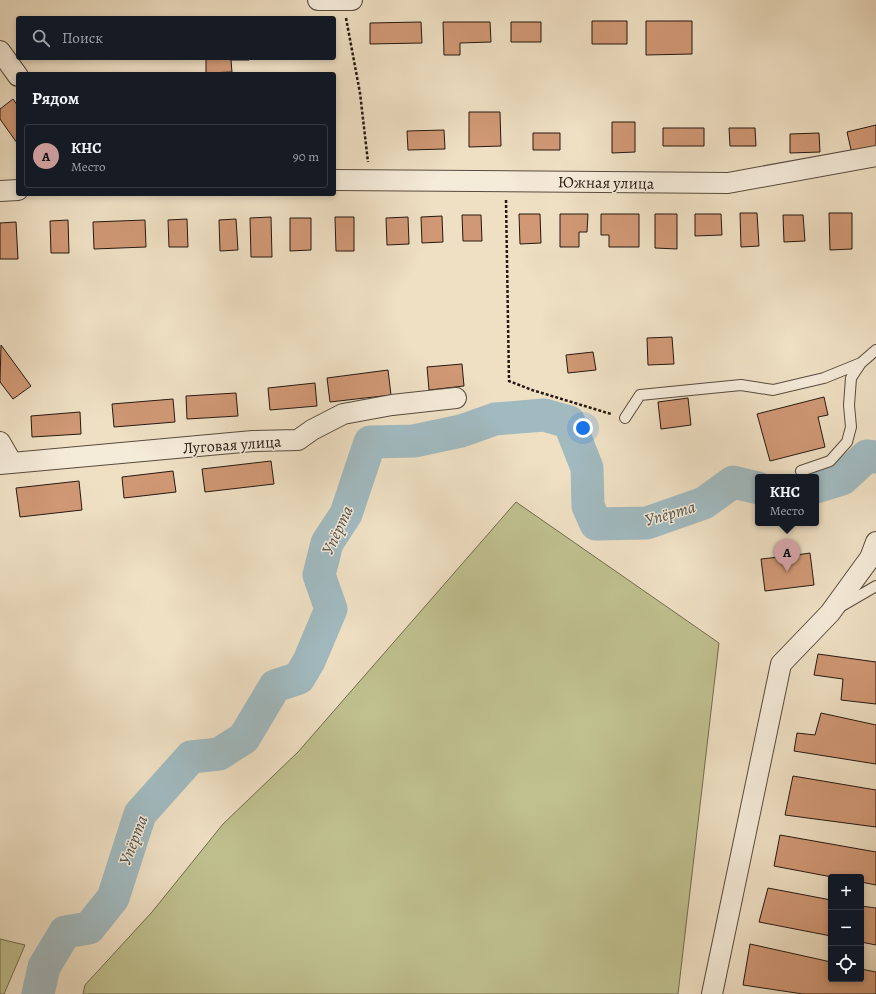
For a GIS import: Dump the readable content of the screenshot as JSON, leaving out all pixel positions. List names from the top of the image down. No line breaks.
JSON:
{"streets":{"street":["Южная улица","Луговая улица"]},"water":["Упёрта"],"page":{"search":"Поиск","heading":"Рядом","list":[{"mark":"A","name":"КНС","note":"Место","value":"90 m"}],"popup":["КНС","Место"],"pins":"A","map_buttons":["+","−"]}}
